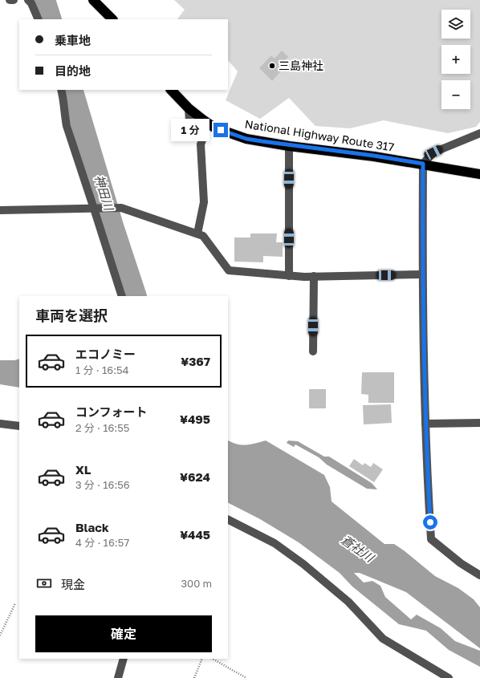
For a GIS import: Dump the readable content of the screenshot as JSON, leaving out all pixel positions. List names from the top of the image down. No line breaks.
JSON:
{"streets":{"highway":["National Highway Route 317"]},"water":["神田川","蒼社川"],"places":["三島神社"],"page":{"map_buttons":["+","−"],"banner":["乗車地","目的地"],"bubble":"1 分","heading":"車両を選択","list":[{"name":"エコノミー","note":"1 分 · 16:54","value":"¥367"},{"name":"コンフォート","note":"2 分 · 16:55","value":"¥495"},{"name":"XL","note":"3 分 · 16:56","value":"¥624"},{"name":"Black","note":"4 分 · 16:57","value":"¥445"}],"pay":["現金","300 m"],"buttons":"確定"}}
